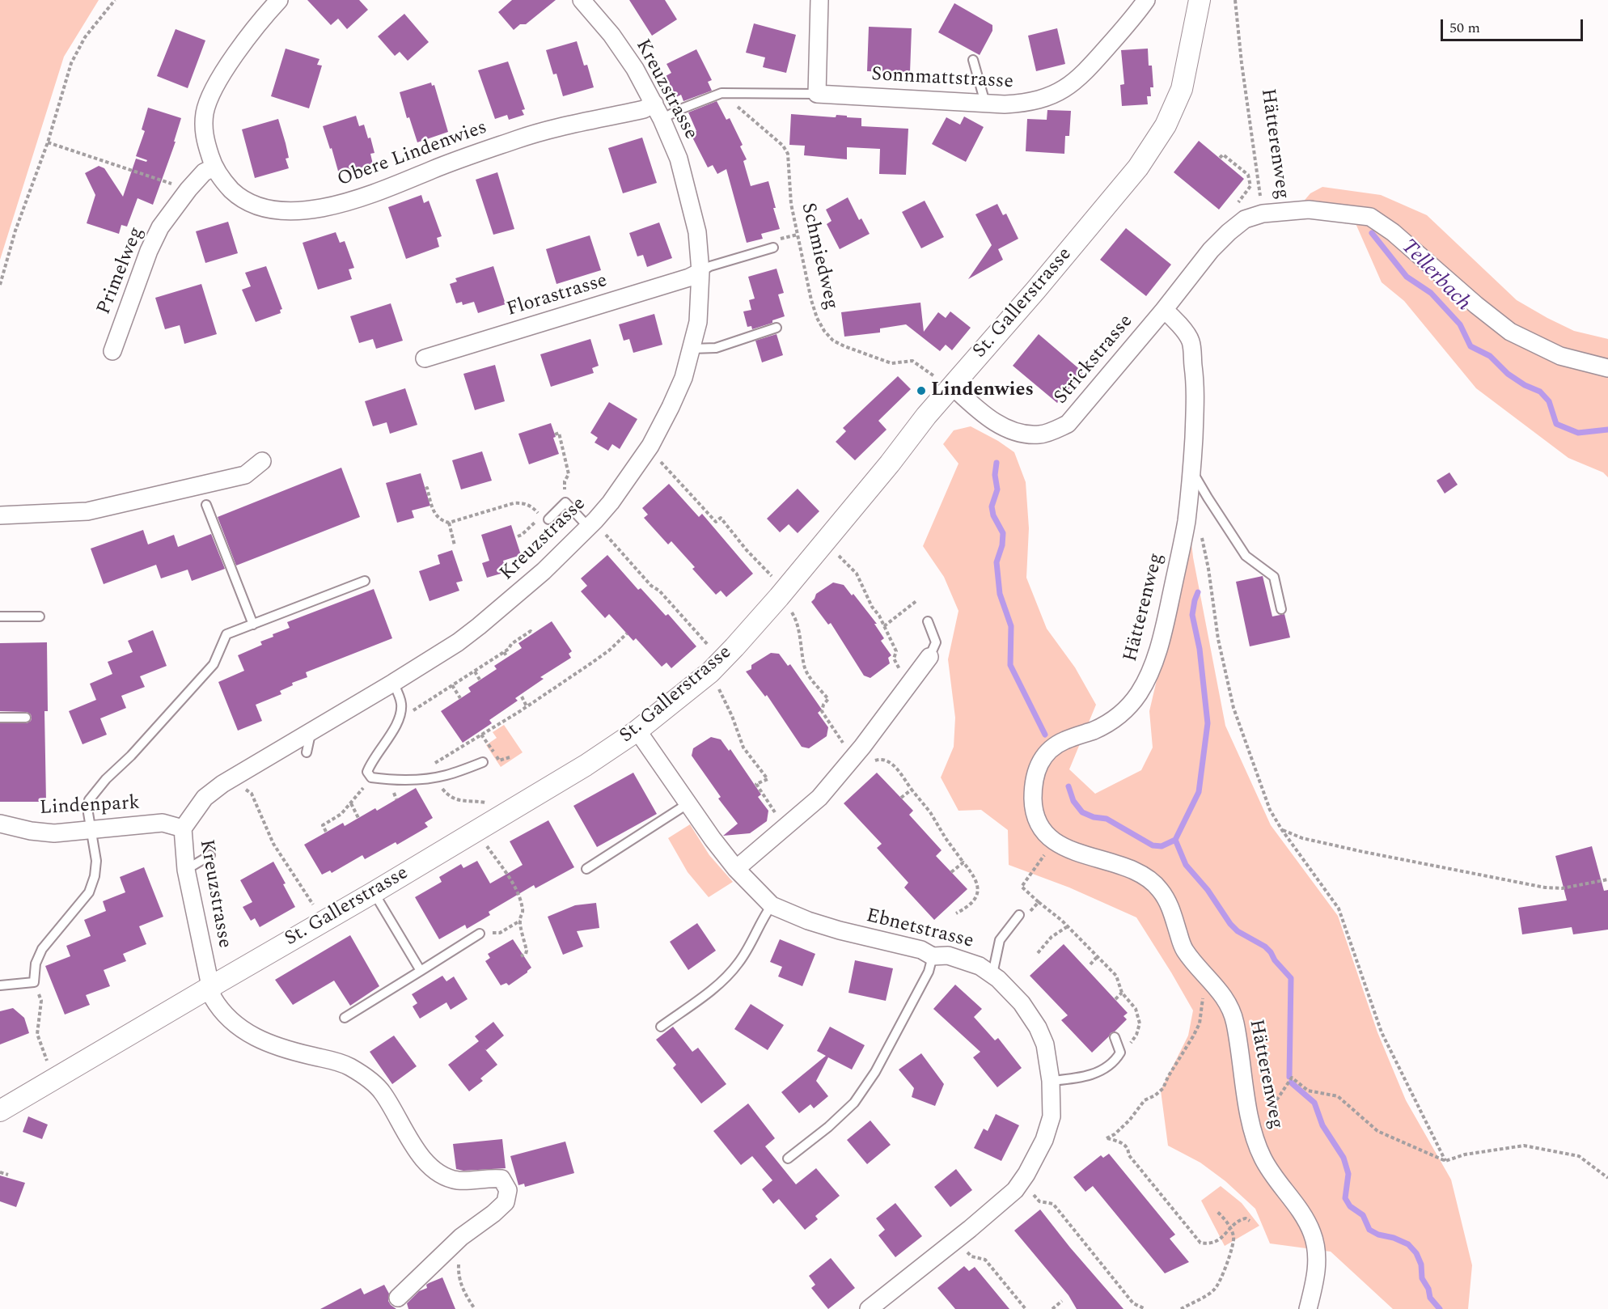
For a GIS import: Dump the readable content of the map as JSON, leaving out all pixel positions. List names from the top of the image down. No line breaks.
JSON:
{"streets":{"street":["Sonnmattstrasse","Kreuzstrasse","Hätterenweg","Obere Lindenwies","Primelweg","Florastrasse","St. Gallerstrasse","Strickstrasse","Lindenpark","Ebnetstrasse"],"path":["Schmiedweg"]},"crossings":[["Kreuzstrasse","Obere Lindenwies"],["Kreuzstrasse","Florastrasse"],["Kreuzstrasse","St. Gallerstrasse"],["Kreuzstrasse","Lindenpark"],["Hätterenweg","Strickstrasse"],["Obere Lindenwies","Primelweg"],["Schmiedweg","St. Gallerstrasse"],["Schmiedweg","Strickstrasse"],["St. Gallerstrasse","Strickstrasse"],["St. Gallerstrasse","Ebnetstrasse"]],"water":["Tellerbach"],"places":["Lindenwies"],"scale_bar":"50 m"}
